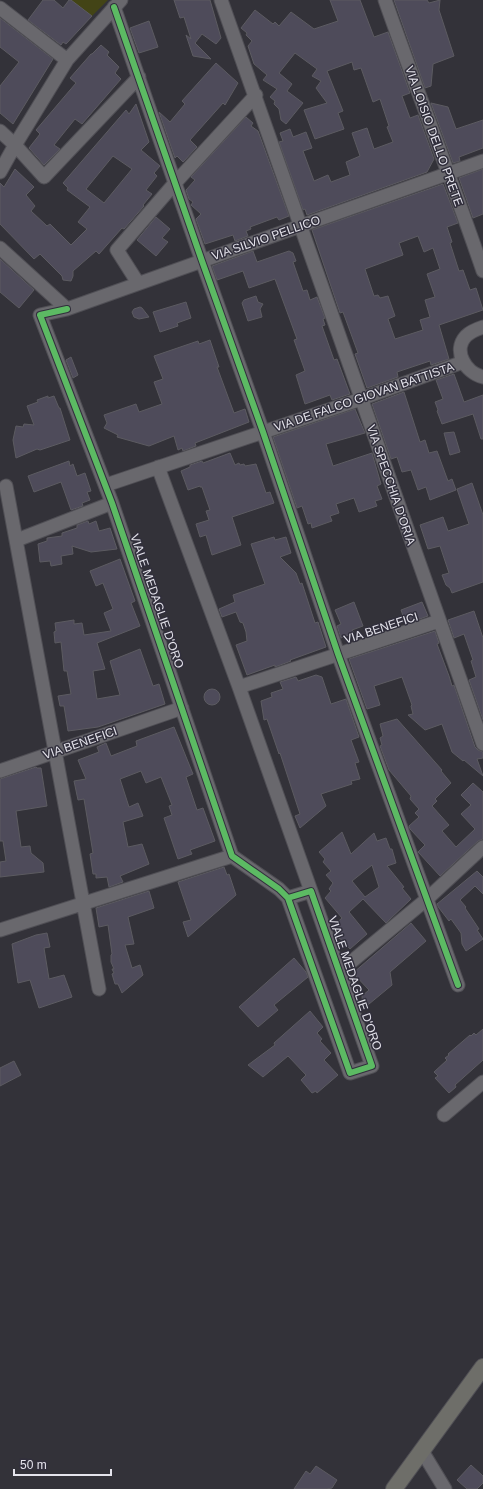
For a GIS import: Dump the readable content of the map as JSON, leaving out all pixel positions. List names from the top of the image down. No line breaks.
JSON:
{"streets":{"street":["VIA LOISIO DELLO PRETE","VIA SILVIO PELLICO","VIA DE FALCO GIOVAN BATTISTA","VIA SPECCHIA D'ORIA","VIALE MEDAGLIE D'ORO","VIA BENEFICI"]},"crossings":[["VIA LOISIO DELLO PRETE","VIA SILVIO PELLICO"],["VIA SILVIO PELLICO","VIA SPECCHIA D'ORIA"],["VIA SILVIO PELLICO","VIALE MEDAGLIE D'ORO"],["VIA DE FALCO GIOVAN BATTISTA","VIA SPECCHIA D'ORIA"],["VIA DE FALCO GIOVAN BATTISTA","VIALE MEDAGLIE D'ORO"],["VIA SPECCHIA D'ORIA","VIA BENEFICI"],["VIALE MEDAGLIE D'ORO","VIA BENEFICI"]],"scale_bar":"50 m"}
